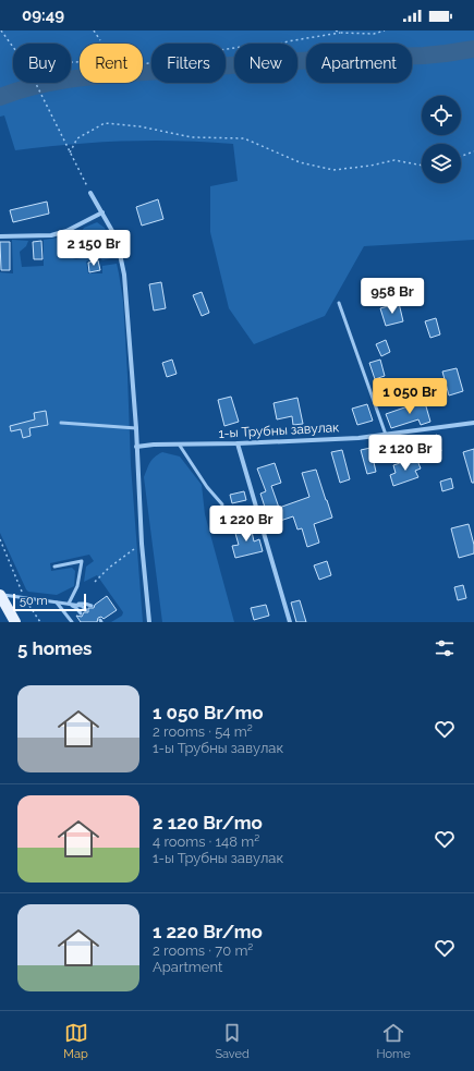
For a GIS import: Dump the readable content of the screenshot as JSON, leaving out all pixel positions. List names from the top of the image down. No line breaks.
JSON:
{"streets":{"street":["1-ы Трубны завулак"]},"scale_bar":"50 m","page":{"status":"09:49","chip":["Buy","Rent","Filters","New","Apartment"],"price":["2 150 Br","958 Br","1 050 Br","2 120 Br","1 220 Br"],"scale":"50 m","heading":"5 homes","list":[{"name":"1 050 Br/mo","note":"2 rooms · 54 m² · 1-ы Трубны завулак"},{"name":"2 120 Br/mo","note":"4 rooms · 148 m² · 1-ы Трубны завулак"},{"name":"1 220 Br/mo","note":"2 rooms · 70 m² · Apartment"}],"tabs":["Map","Saved","Home"]}}
